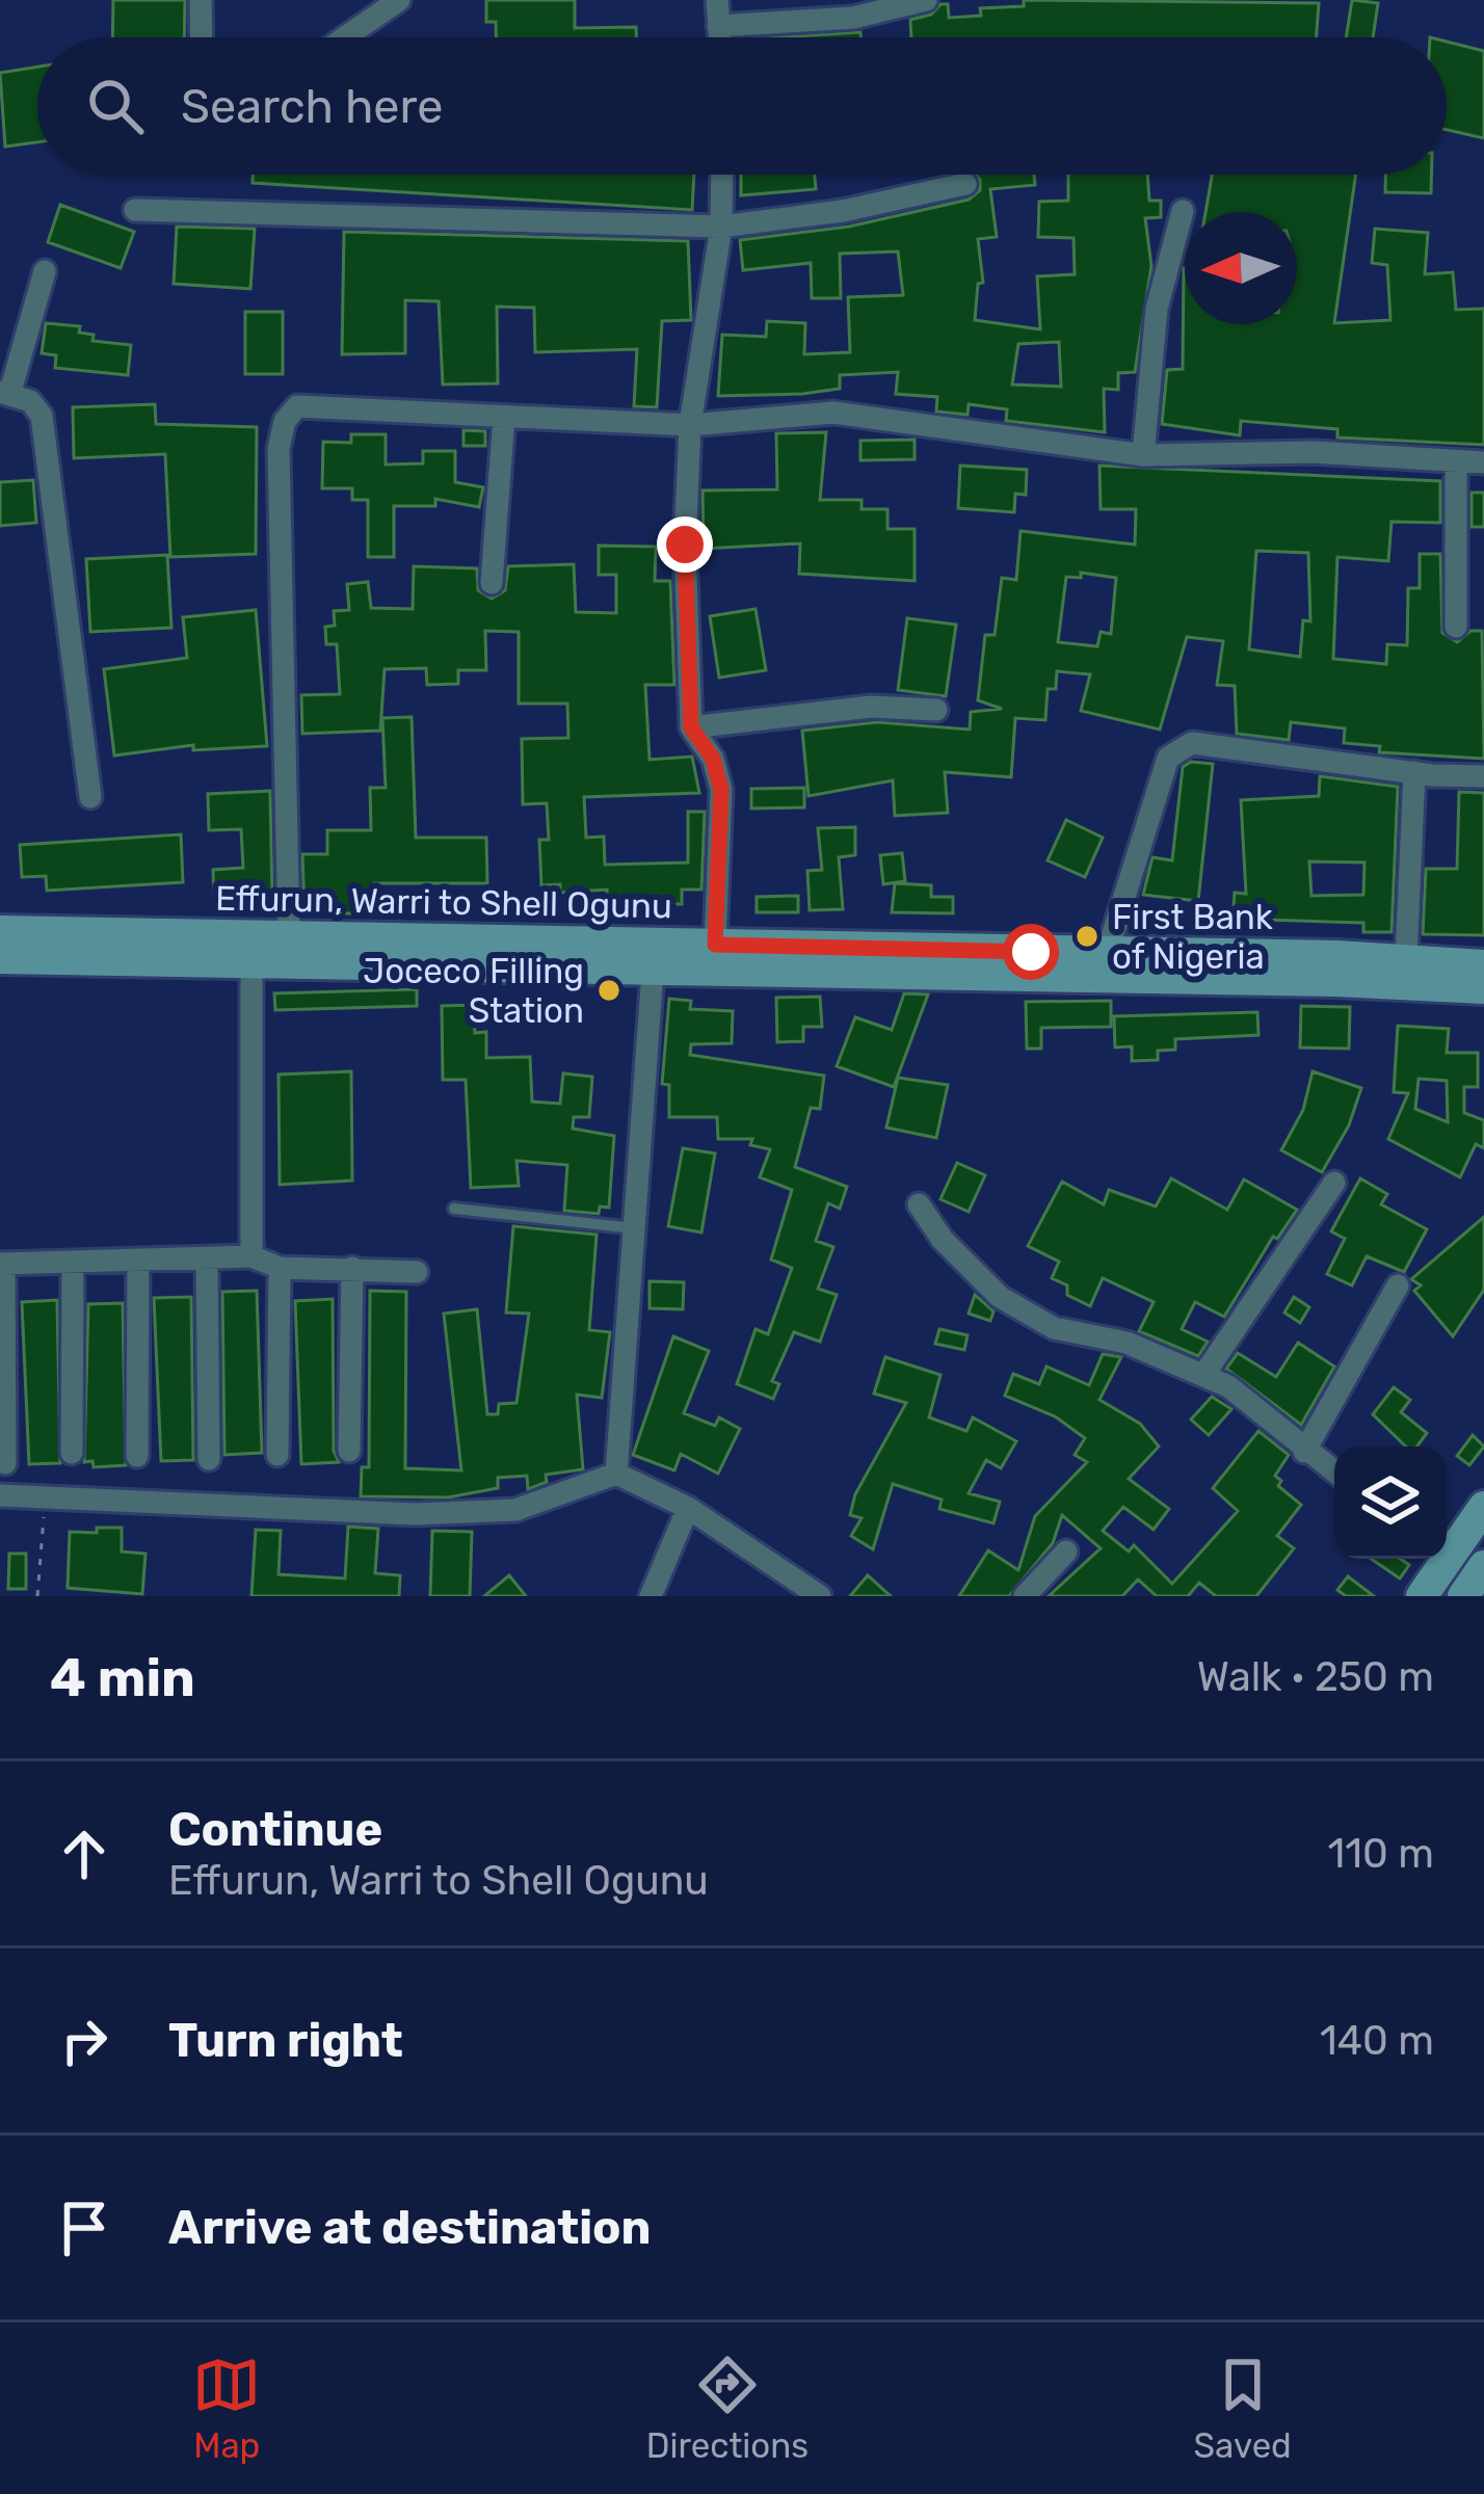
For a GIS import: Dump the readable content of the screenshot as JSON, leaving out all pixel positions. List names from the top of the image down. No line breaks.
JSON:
{"streets":{"street":["Effurun, Warri to Shell Ogunu"]},"places":["First Bank of Nigeria","Joceco Filling Station"],"north":"left","page":{"search":"Search here","heading":["4 min","Walk · 250 m"],"list":[["Continue","Effurun, Warri to Shell Ogunu","110 m"],["Turn right","140 m"],"Arrive at destination"],"nav":["Map","Directions","Saved"]}}
